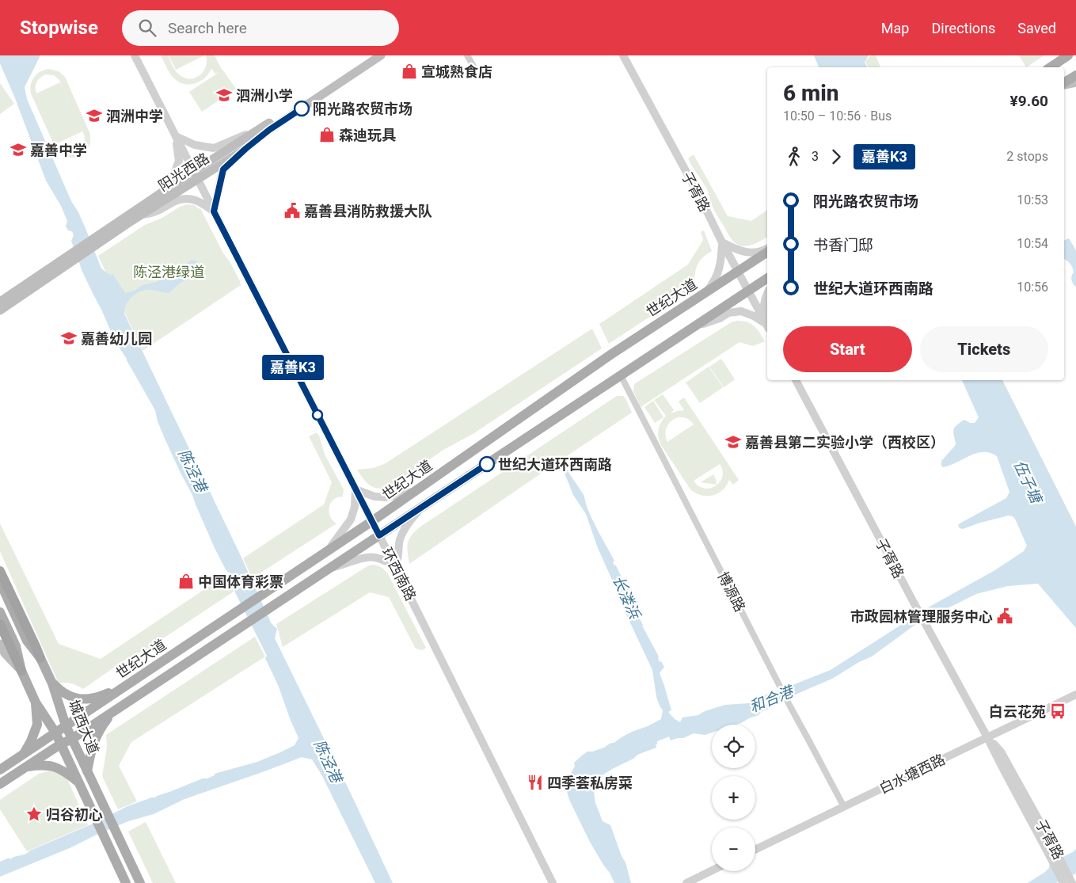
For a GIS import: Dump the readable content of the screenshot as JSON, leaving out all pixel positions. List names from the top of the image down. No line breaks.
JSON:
{"streets":{"main road":["阳光西路","世纪大道","城西大道"],"street":["子胥路","环西南路","博源路","白水塘西路"]},"crossings":[["阳光西路","环西南路"],["子胥路","世纪大道"],["子胥路","白水塘西路"],["世纪大道","环西南路"],["世纪大道","博源路"],["世纪大道","城西大道"],["博源路","白水塘西路"]],"water":["陈泾港","伍子塘","长溇浜","和合港"],"parks":["陈泾港绿道"],"places":{"shop":["宣城熟食店","森迪玩具","中国体育彩票"],"school or university":["泗洲小学","泗洲中学","嘉善中学","嘉善幼儿园","嘉善县第二实验小学（西校区）"],"other":["阳光路农贸市场","世纪大道环西南路"],"public building":["嘉善县消防救援大队","市政园林管理服务中心"],"bus stop":["白云花苑"],"restaurant":["四季荟私房菜"],"place":["归谷初心"]},"lines":["bus line 嘉善K3"],"page":{"header":"Stopwise","search":"Search here","nav":["Map","Directions","Saved"],"on_map":"嘉善K3","heading":["6 min","10:50 – 10:56 · Bus","¥9.60"],"legs":["3","嘉善K3","2 stops"],"list":[{"name":"阳光路农贸市场","value":"10:53"},{"name":"书香门邸","value":"10:54"},{"name":"世纪大道环西南路","value":"10:56"}],"buttons":["Start","Tickets"],"map_buttons":["+","−"]}}
